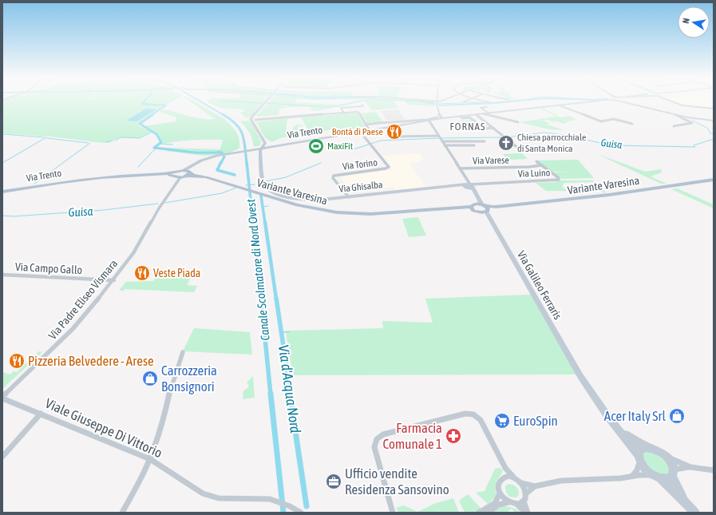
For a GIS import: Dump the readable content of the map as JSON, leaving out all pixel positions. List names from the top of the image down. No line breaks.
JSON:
{"streets":{"main road":["Via Trento","Variante Varesina"],"street":["Via Varese","Via Torino","Via Luino","Via Ghisalba","Via Campo Gallo","Via Galileo Ferraris","Via Padre Eliseo Vismara","Viale Giuseppe Di Vittorio"]},"crossings":[["Via Trento","Via Torino"],["Via Trento","Variante Varesina"],["Via Trento","Via Ghisalba"],["Via Trento","Via Padre Eliseo Vismara"],["Via Varese","Via Luino"],["Via Varese","Via Galileo Ferraris"],["Via Torino","Via Ghisalba"],["Via Luino","Via Ghisalba"],["Via Luino","Via Galileo Ferraris"],["Variante Varesina","Via Galileo Ferraris"],["Via Ghisalba","Via Galileo Ferraris"],["Via Campo Gallo","Via Padre Eliseo Vismara"],["Via Padre Eliseo Vismara","Viale Giuseppe Di Vittorio"]],"districts":["FORNAS"],"water":["Guisa","Canale Scolmatore di Nord Ovest","Via d'Acqua Nord"],"places":{"restaurant":["Bontà di Paese","Veste Piada","Pizzeria Belvedere - Arese"],"church":["Chiesa parrocchiale di Santa Monica"],"sports":["MaxiFit"],"shop":["Carrozzeria Bonsignori","Acer Italy Srl"],"supermarket":["EuroSpin"],"pharmacy":["Farmacia Comunale 1"],"office":["Ufficio vendite Residenza Sansovino"]},"north":"left"}
